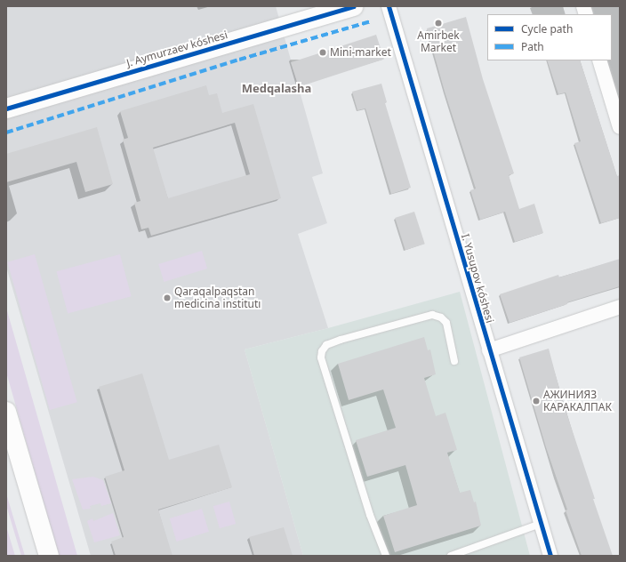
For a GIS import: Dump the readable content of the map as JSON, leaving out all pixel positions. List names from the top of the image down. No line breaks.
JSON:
{"streets":{"street":["J. Aymurzaev kóshesi","I. Yusupov kóshesi"]},"districts":["Medqalasha"],"places":["Amirbek Market","Mini-market","Qaraqalpaqstan medicina institutı","АЖИНИЯЗ КАРАКАЛПАК"],"legend":["Cycle path","Path"]}
